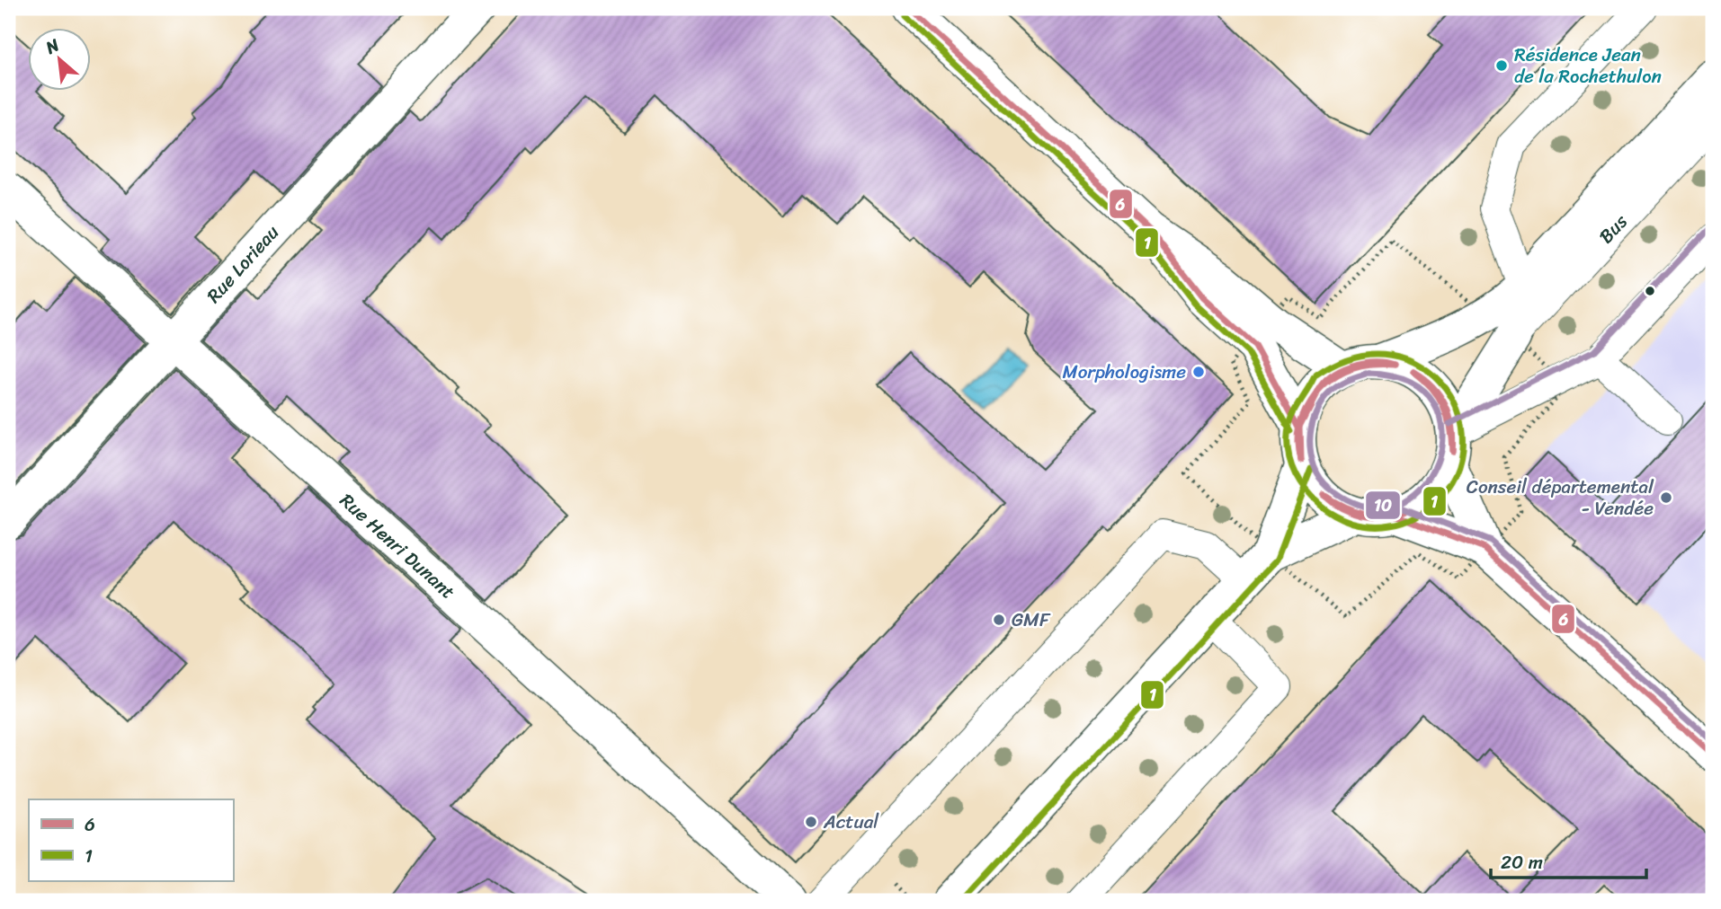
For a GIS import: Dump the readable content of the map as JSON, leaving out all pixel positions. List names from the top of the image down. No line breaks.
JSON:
{"streets":{"main road":["Rue Lorieau","Rue Henri Dunant"],"lane":["Bus"]},"crossings":[["Rue Lorieau","Rue Henri Dunant"]],"places":["Résidence Jean de la Rochethulon","Morphologisme","Conseil départemental - Vendée","GMF","Actual"],"lines":["transit line 6","transit line 1","transit line 10"],"legend":["6","1"],"scale_bar":"20 m","north":"top left"}
